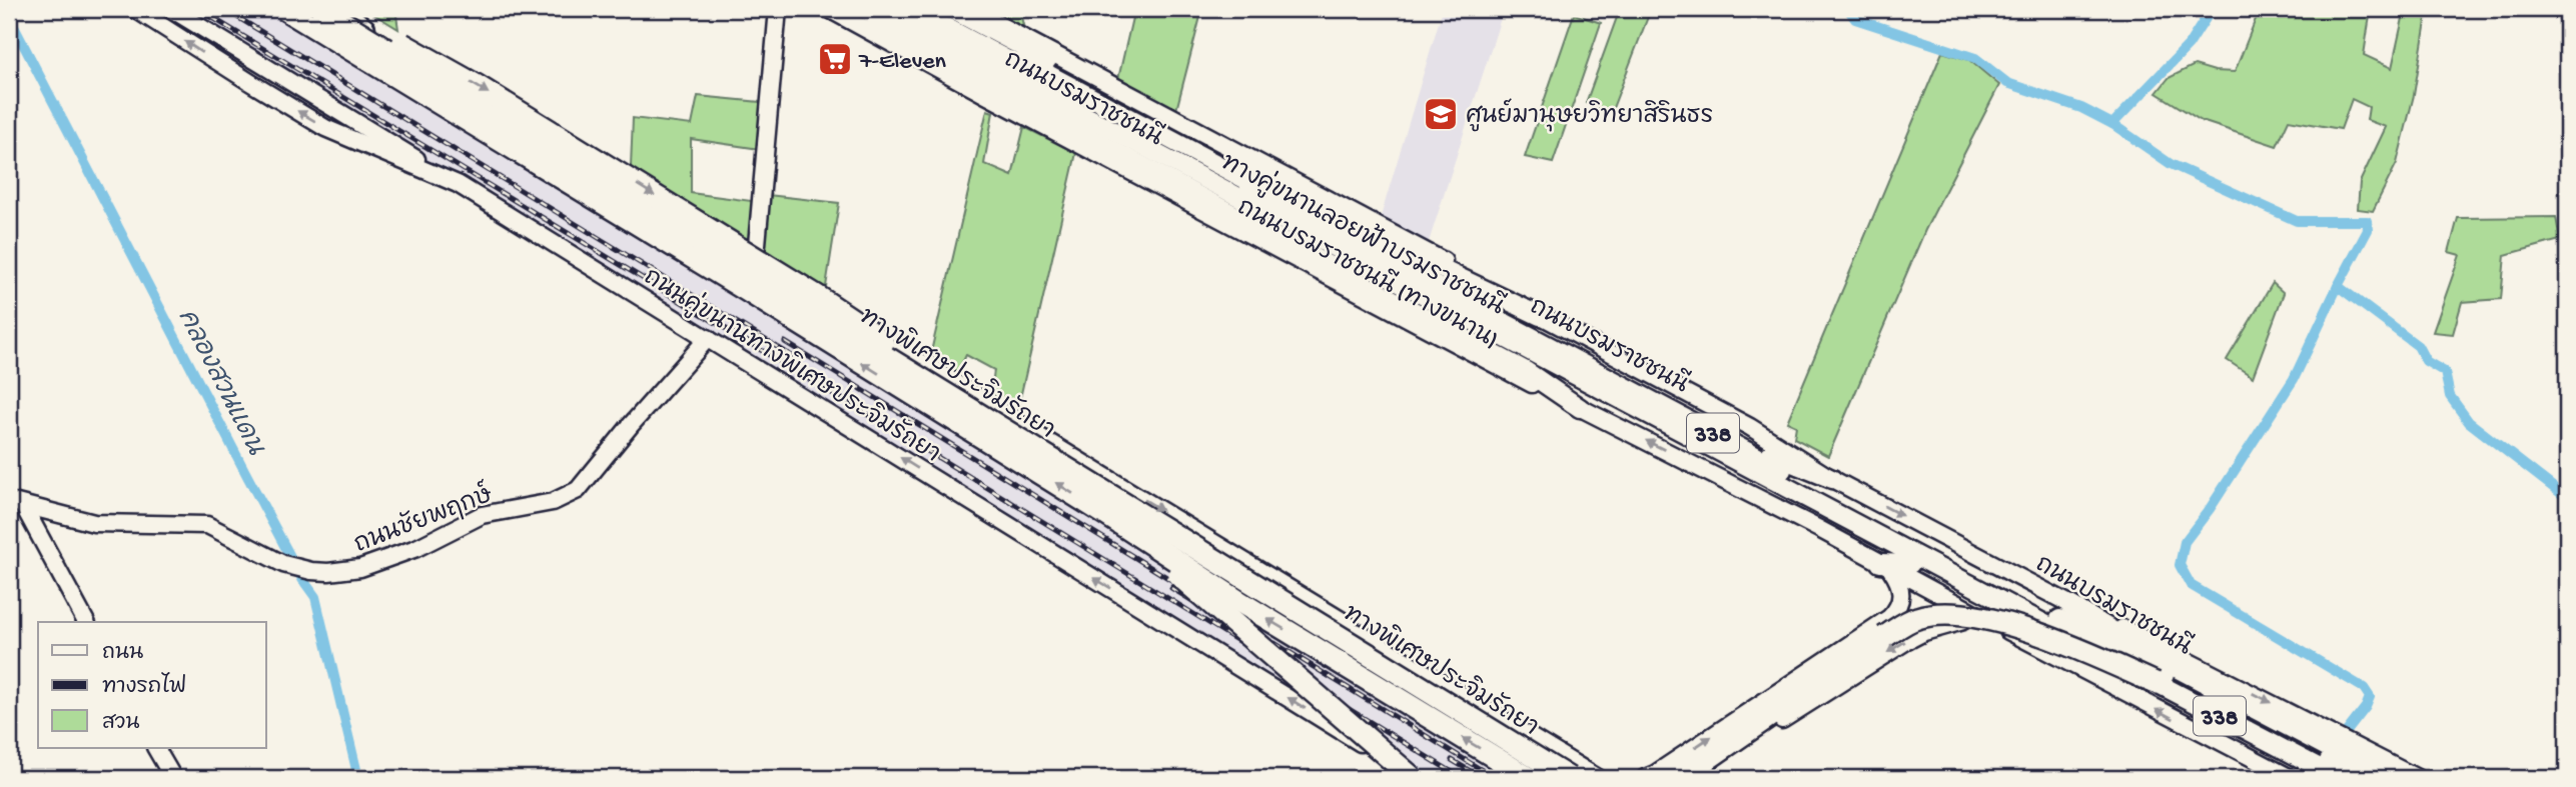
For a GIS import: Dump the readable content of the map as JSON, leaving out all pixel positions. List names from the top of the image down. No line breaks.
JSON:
{"streets":{"highway":["ทางพิเศษประจิมรัถยา"],"main road":["ถนนบรมราชชนนี","ทางคู่ขนานลอยฟ้าบรมราชชนนี","ถนนบรมราชชนนี (ทางขนาน)","ถนนคู่ขนานทางพิเศษประจิมรัถยา","338","ถนนชัยพฤกษ์"]},"crossings":[["ถนนบรมราชชนนี","ถนนบรมราชชนนี (ทางขนาน)"],["ถนนบรมราชชนนี","338"],["ถนนบรมราชชนนี (ทางขนาน)","338"],["ถนนคู่ขนานทางพิเศษประจิมรัถยา","ถนนชัยพฤกษ์"]],"water":["คลองสวนแดน"],"places":{"supermarket":["7-Eleven"],"school or university":["ศูนย์มานุษยวิทยาสิรินธร"]},"legend":["ถนน","ทางรถไฟ","สวน"]}
